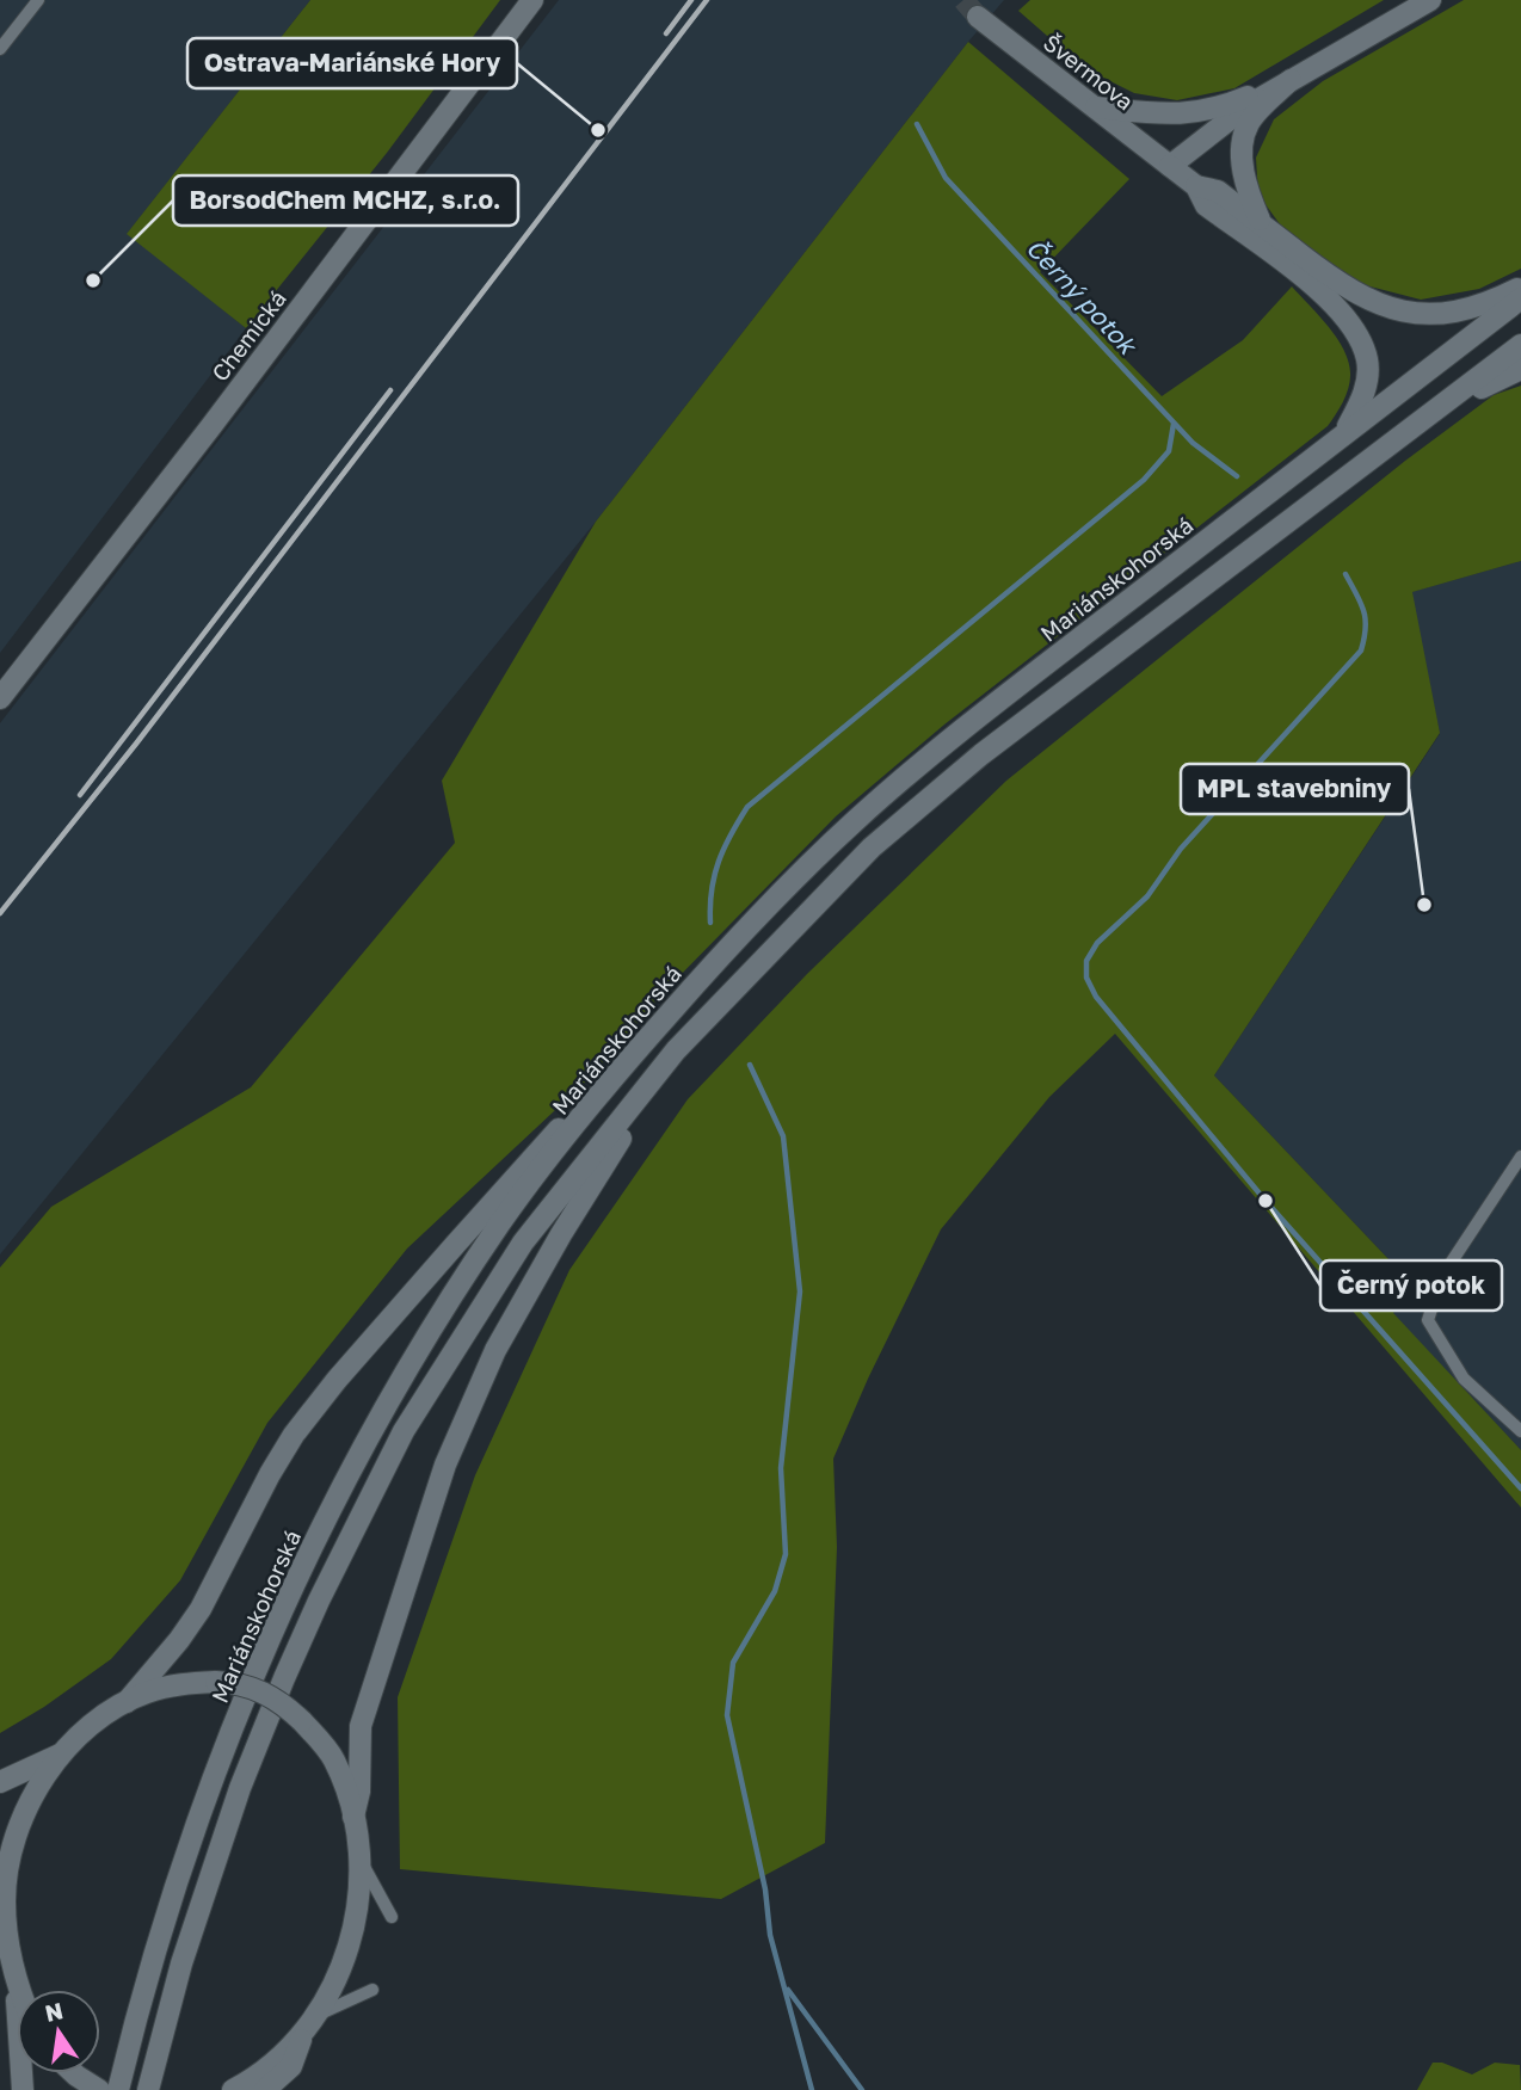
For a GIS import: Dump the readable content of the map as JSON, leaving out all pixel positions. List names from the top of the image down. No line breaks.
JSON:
{"streets":{"main road":["Švermova","Chemická","Mariánskohorská"]},"water":["Černý potok"],"places":["Ostrava-Mariánské Hory","BorsodChem MCHZ, s.r.o.","MPL stavebniny","Černý potok"],"north":"top"}
